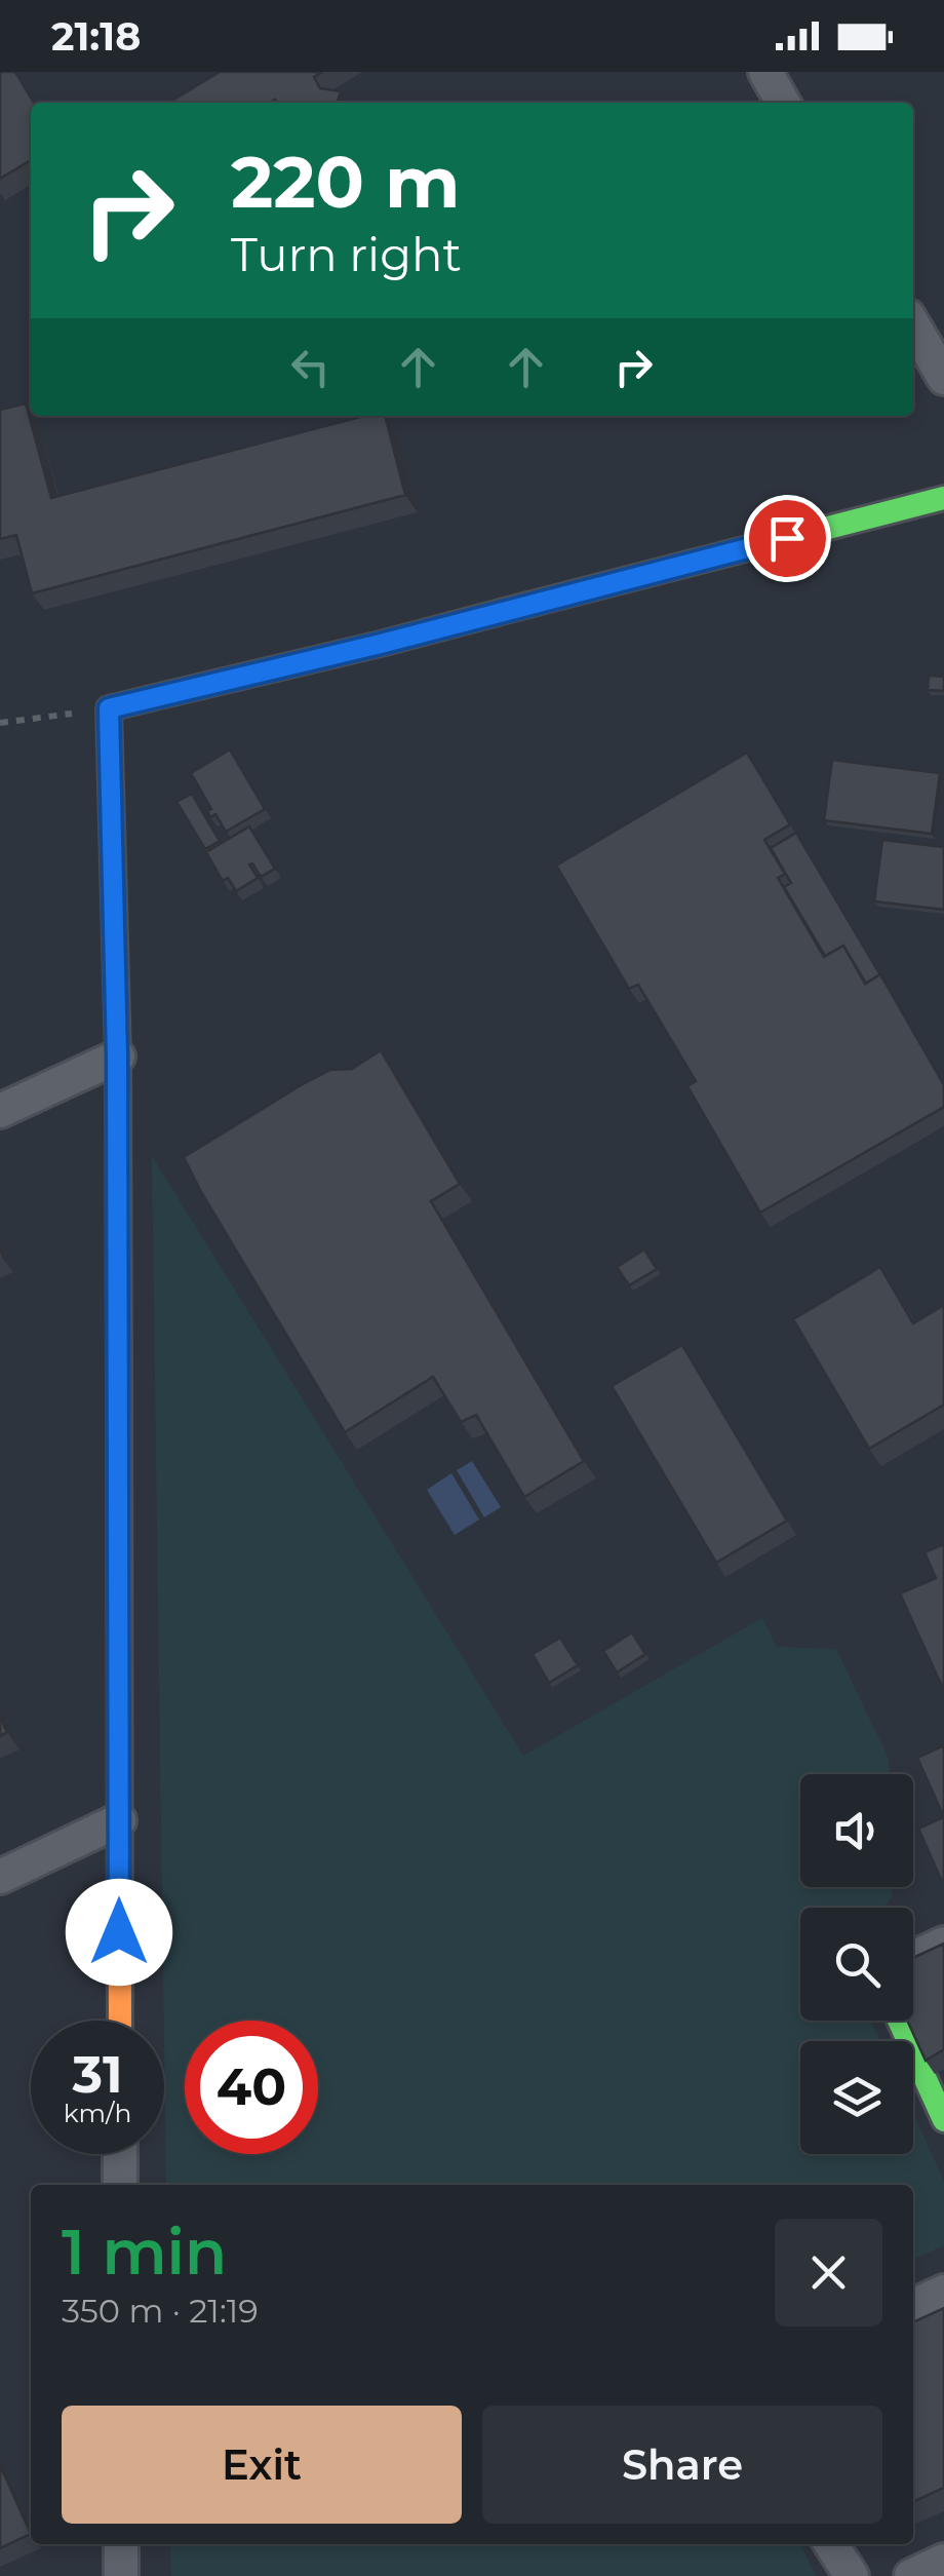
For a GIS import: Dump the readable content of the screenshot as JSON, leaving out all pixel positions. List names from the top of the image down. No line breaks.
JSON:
{"page":{"status":"21:18","turn":["220 m","Turn right"],"speed":"31 km/h","limit":"40","heading":["1 min","350 m · 21:19"],"buttons":["Exit","Share"]}}
